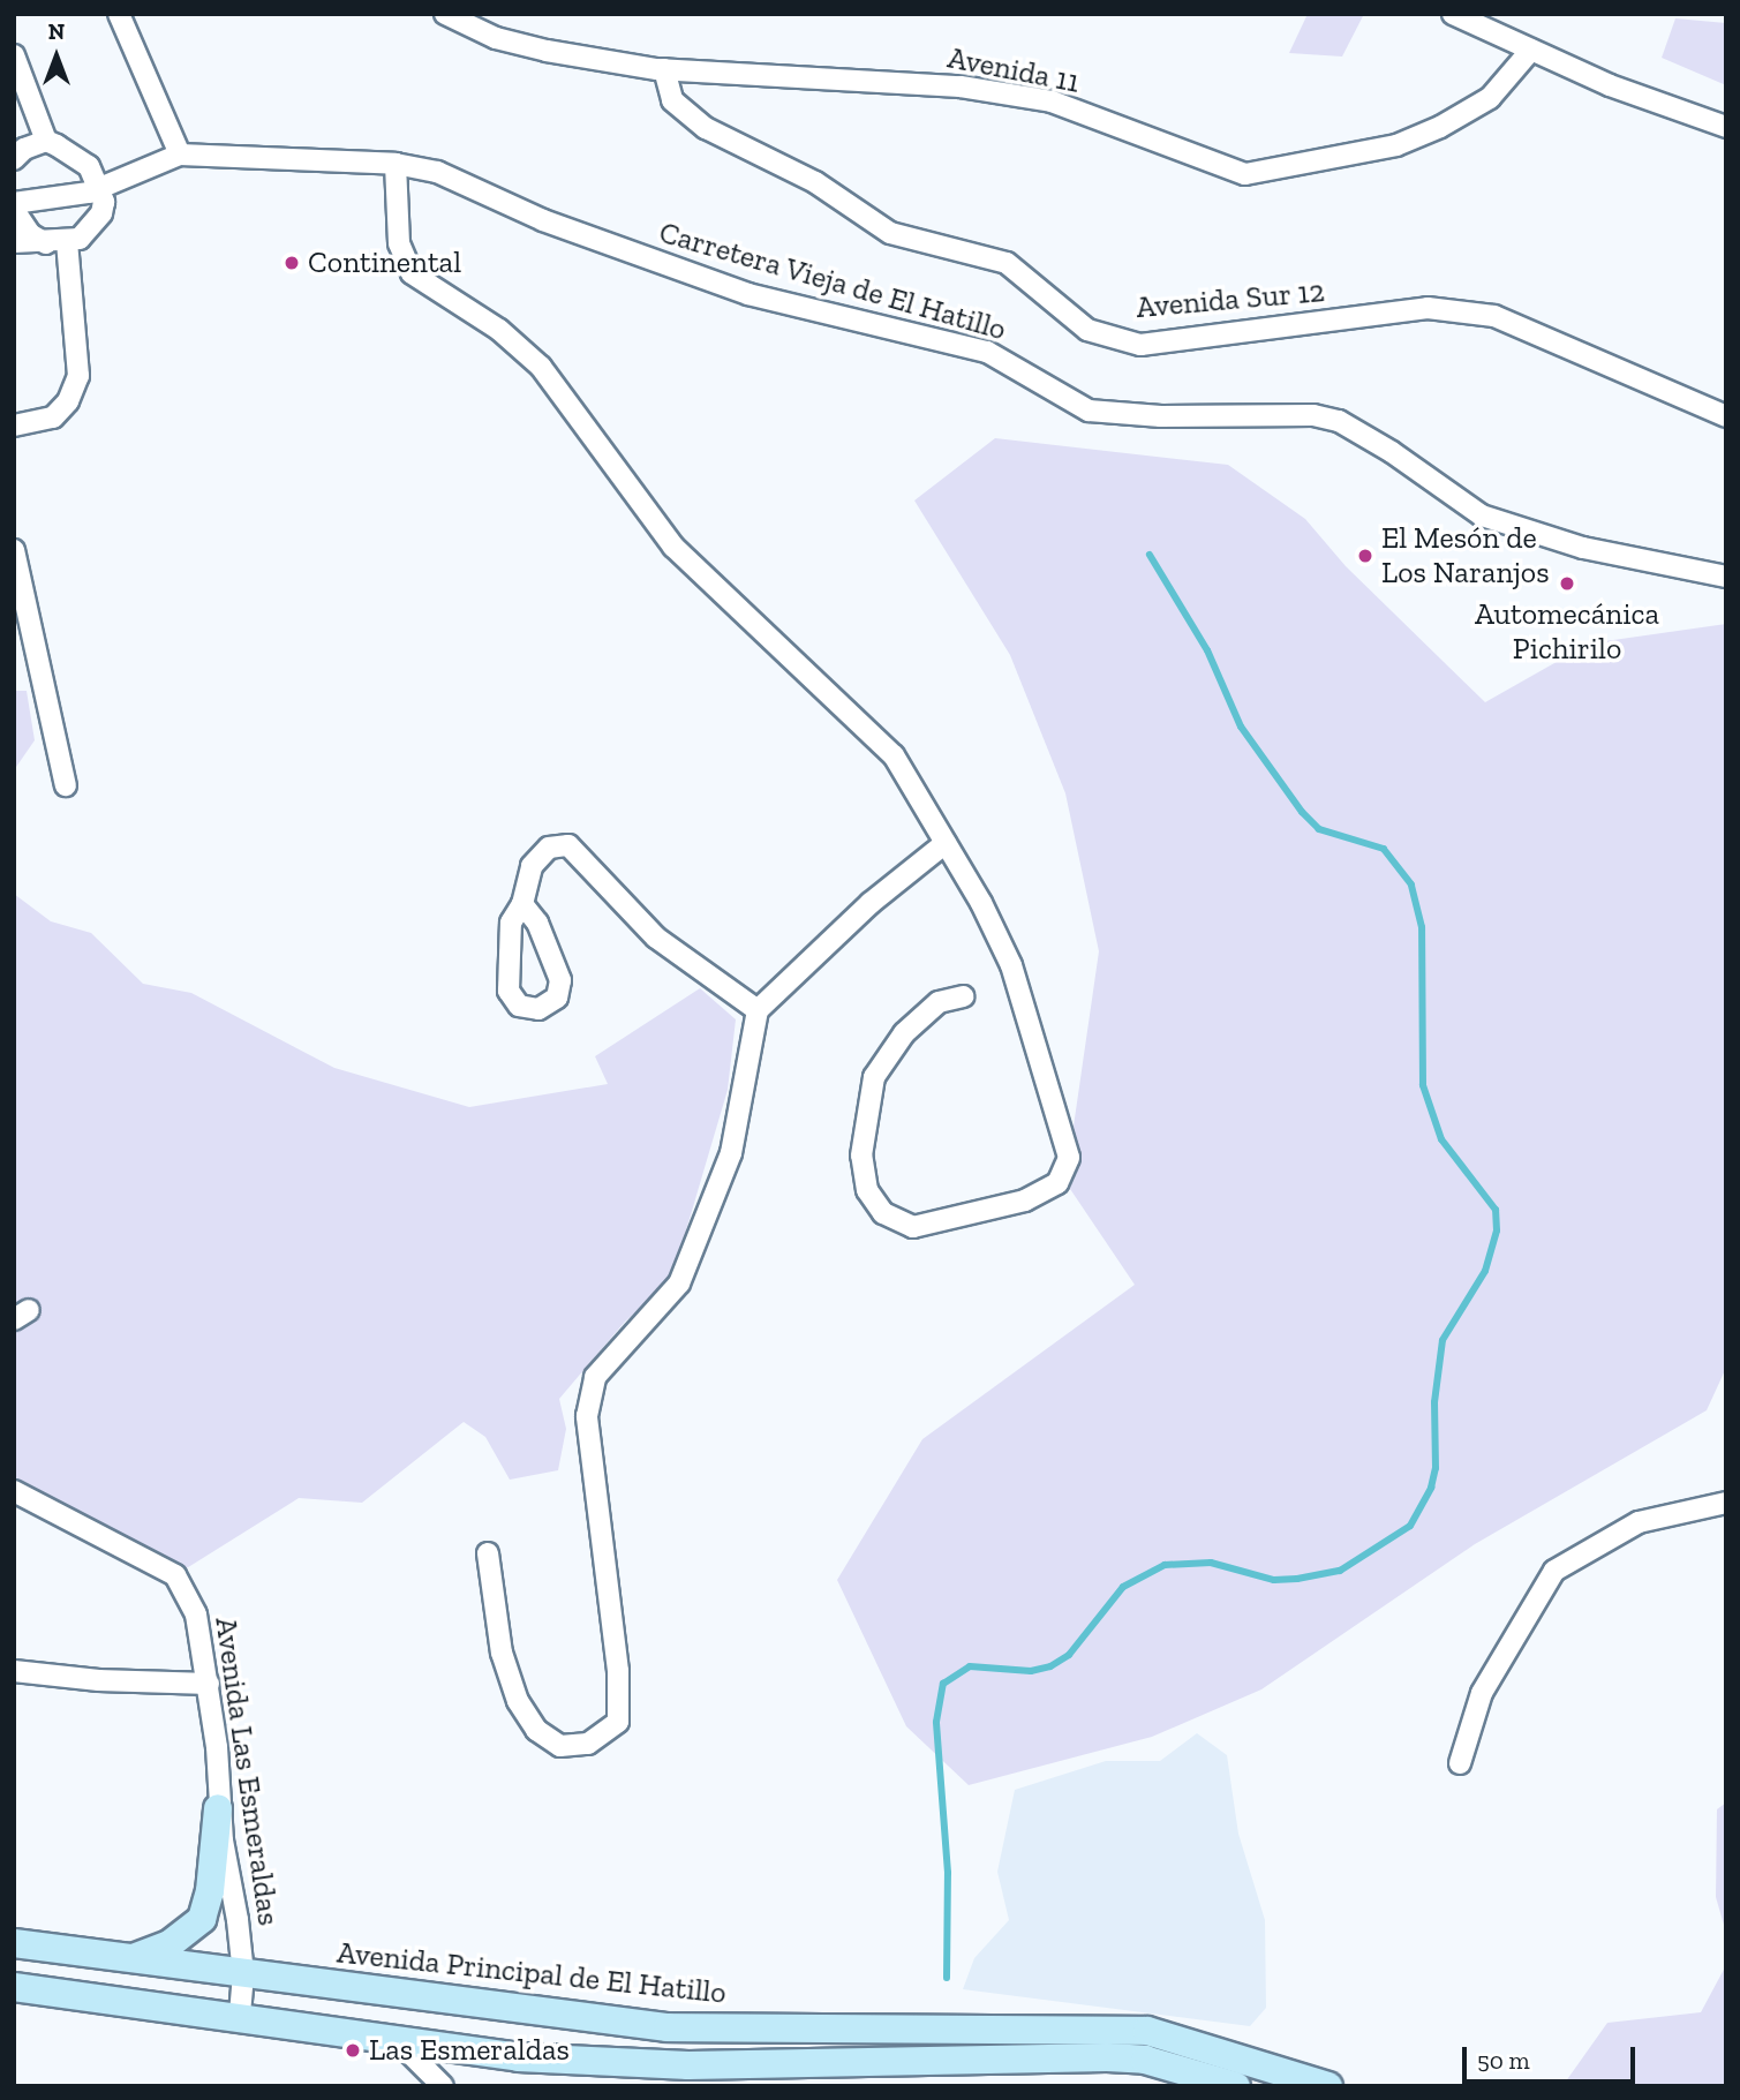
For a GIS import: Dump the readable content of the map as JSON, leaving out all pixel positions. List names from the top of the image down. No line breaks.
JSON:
{"streets":{"main road":["Avenida Principal de El Hatillo"],"street":["Avenida 11","Carretera Vieja de El Hatillo","Avenida Sur 12","Avenida Las Esmeraldas"]},"crossings":[["Avenida 11","Avenida Sur 12"],["Avenida Las Esmeraldas","Avenida Principal de El Hatillo"]],"places":["Continental","El Mesón de Los Naranjos","Automecánica Pichirilo","Las Esmeraldas"],"scale_bar":"50 m","north":"top"}
